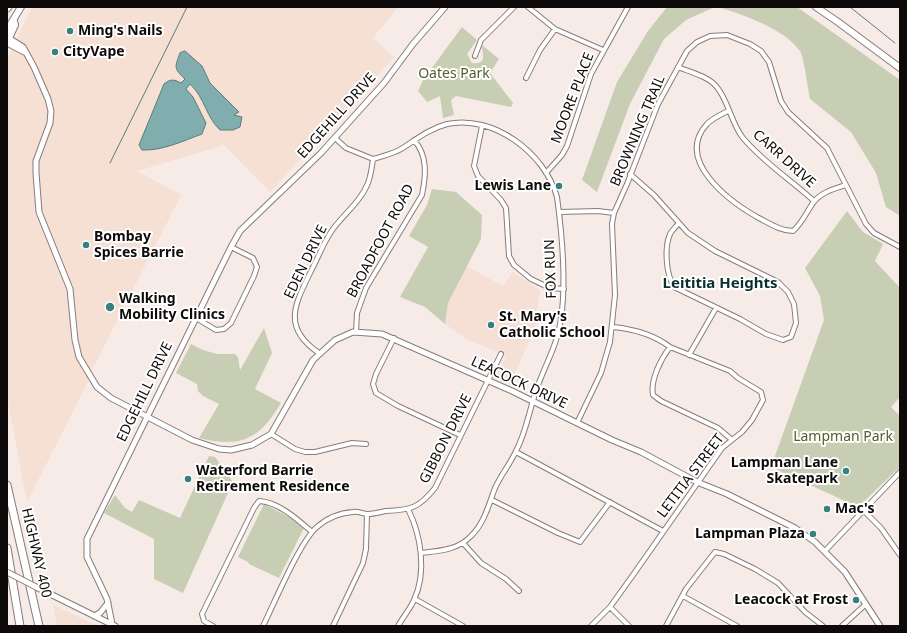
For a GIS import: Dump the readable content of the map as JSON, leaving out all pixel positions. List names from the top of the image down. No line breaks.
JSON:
{"streets":{"highway":["HIGHWAY 400"],"street":["MOORE PLACE","EDGEHILL DRIVE","BROWNING TRAIL","CARR DRIVE","BROADFOOT ROAD","EDEN DRIVE","FOX RUN","LEACOCK DRIVE","GIBBON DRIVE","LETITIA STREET"]},"crossings":[["MOORE PLACE","FOX RUN"],["BROWNING TRAIL","CARR DRIVE"],["BROWNING TRAIL","LEACOCK DRIVE"],["BROWNING TRAIL","LETITIA STREET"],["BROADFOOT ROAD","FOX RUN"],["BROADFOOT ROAD","LEACOCK DRIVE"],["EDEN DRIVE","FOX RUN"],["EDEN DRIVE","LEACOCK DRIVE"],["FOX RUN","LEACOCK DRIVE"],["LEACOCK DRIVE","GIBBON DRIVE"],["LEACOCK DRIVE","LETITIA STREET"]],"districts":["Leititia Heights"],"parks":["Oates Park","Lampman Park"],"places":["Ming's Nails","CityVape","Lewis Lane","Bombay Spices Barrie","Walking Mobility Clinics","St. Mary's Catholic School","Lampman Lane Skatepark","Waterford Barrie Retirement Residence","Mac's","Lampman Plaza","Leacock at Frost"]}
